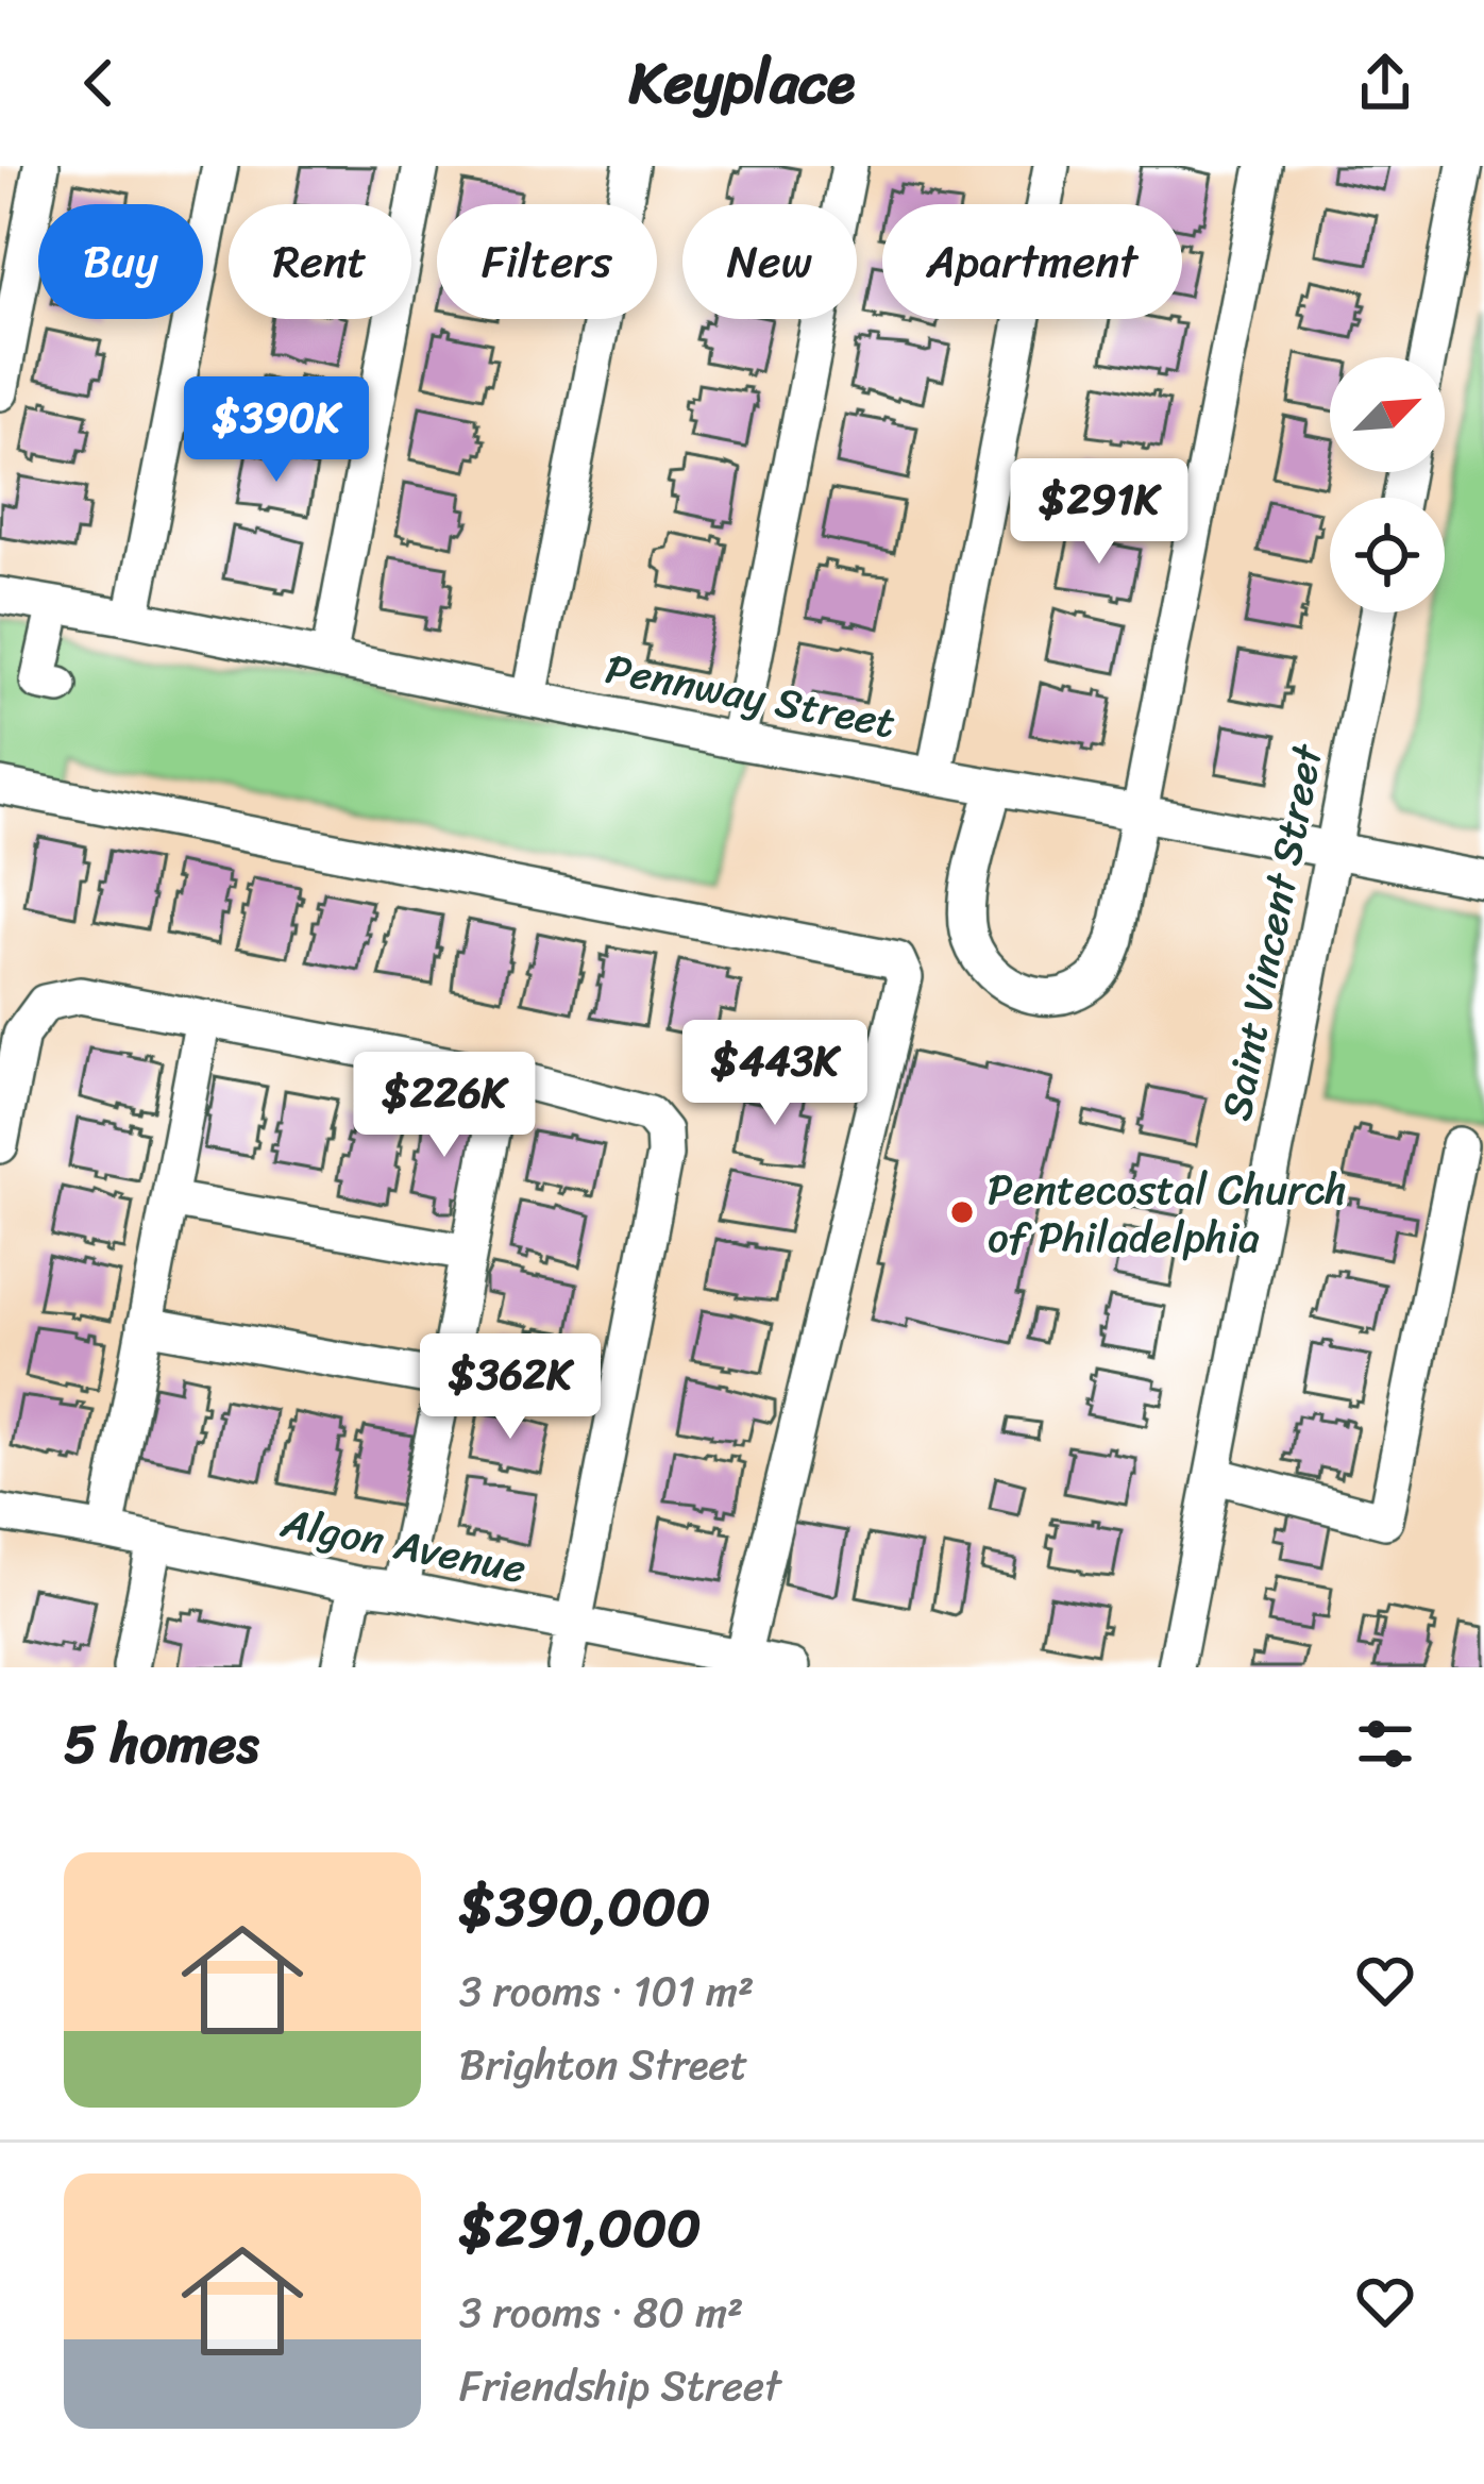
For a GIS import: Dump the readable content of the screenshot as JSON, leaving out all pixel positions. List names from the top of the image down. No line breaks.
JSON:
{"streets":{"street":["Pennway Street","Saint Vincent Street","Algon Avenue"]},"crossings":[["Pennway Street","Saint Vincent Street"]],"places":["Pentecostal Church of Philadelphia"],"north":"top right","page":{"header":"Keyplace","chip":["Buy","Rent","Filters","New","Apartment"],"price":["$390K","$291K","$443K","$226K","$362K"],"heading":"5 homes","list":[{"name":"$390,000","note":"3 rooms · 101 m² · Brighton Street"},{"name":"$291,000","note":"3 rooms · 80 m² · Friendship Street"}]}}
